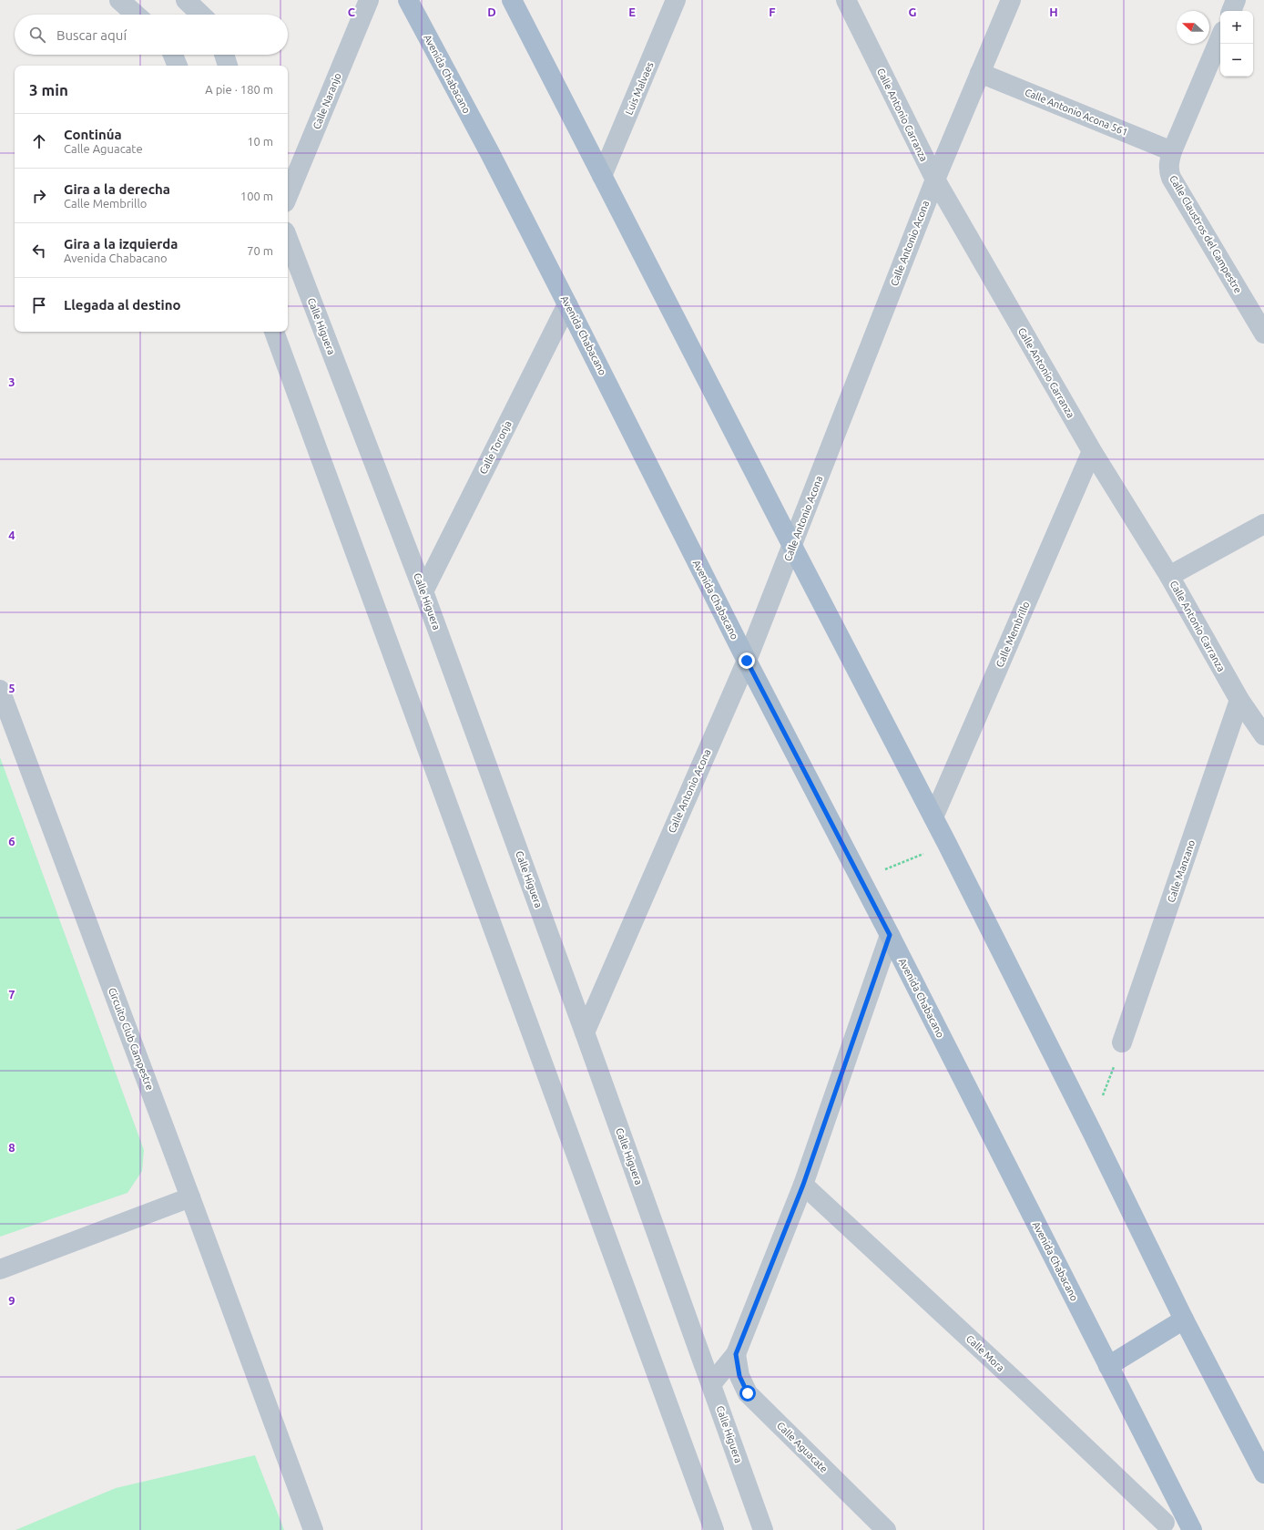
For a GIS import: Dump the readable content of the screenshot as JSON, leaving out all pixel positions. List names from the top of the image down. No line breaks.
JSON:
{"streets":{"main road":["Avenida Chabacano"],"street":["Luis Malvaes","Calle Naranjo","Calle Antonio Acona 561","Calle Antonio Carranza","Calle Claustros del Campestre","Calle Antonio Acona","Calle Higuera","Calle Toronja","Calle Membrillo","Calle Manzano","Circuito Club Campestre","Calle Mora","Calle Aguacate"]},"crossings":[["Avenida Chabacano","Calle Antonio Acona"],["Avenida Chabacano","Calle Toronja"],["Calle Antonio Acona 561","Calle Claustros del Campestre"],["Calle Antonio Acona 561","Calle Antonio Acona"],["Calle Antonio Carranza","Calle Antonio Acona"],["Calle Antonio Carranza","Calle Membrillo"],["Calle Antonio Carranza","Calle Manzano"],["Calle Antonio Acona","Calle Higuera"],["Calle Higuera","Calle Toronja"]],"north":"left","page":{"map_buttons":["+","−"],"search":"Buscar aquí","heading":["3 min","A pie · 180 m"],"list":[["Continúa","Calle Aguacate","10 m"],["Gira a la derecha","Calle Membrillo","100 m"],["Gira a la izquierda","Avenida Chabacano","70 m"],"Llegada al destino"]},"grid":{"columns":["C","D","E","F","G","H"],"rows":["3","4","5","6","7","8","9"]}}
